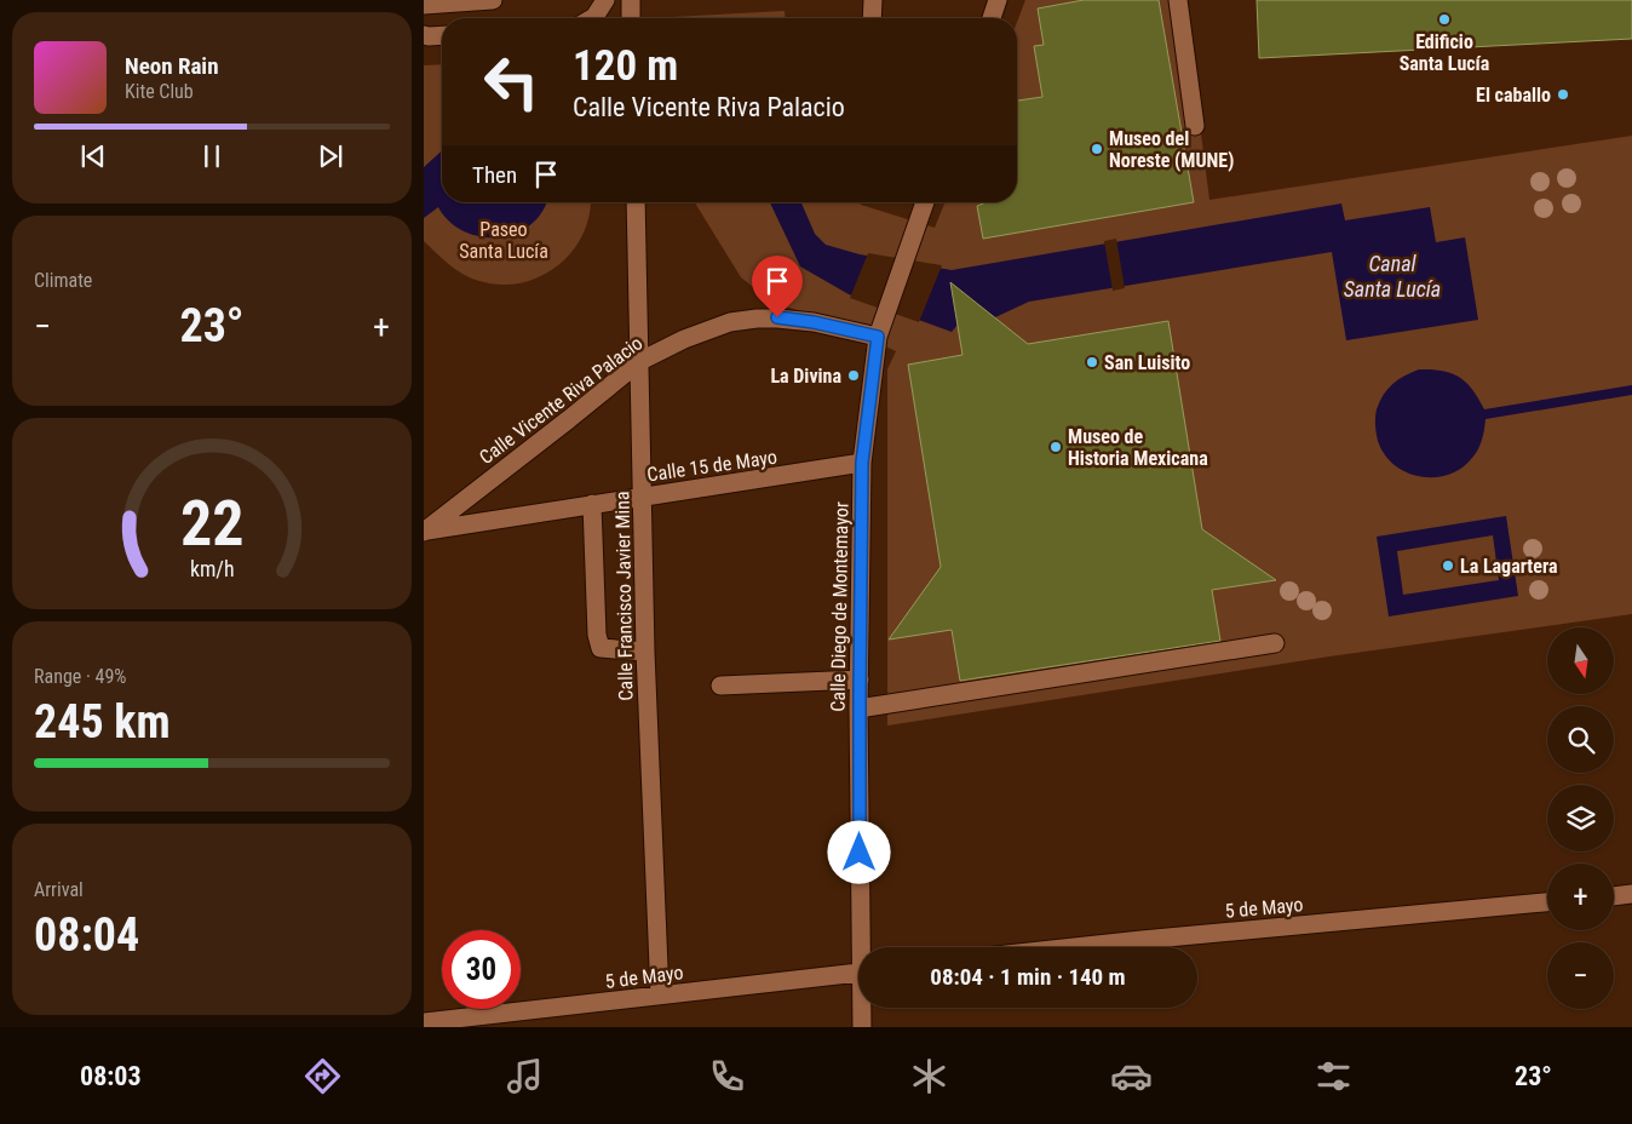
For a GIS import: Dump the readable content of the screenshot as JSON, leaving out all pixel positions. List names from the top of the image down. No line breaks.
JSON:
{"streets":{"street":["Calle Vicente Riva Palacio","Calle 15 de Mayo","Calle Francisco Javier Mina","Calle Diego de Montemayor","5 de Mayo"]},"crossings":[["Calle Vicente Riva Palacio","Calle 15 de Mayo"],["Calle Vicente Riva Palacio","Calle Francisco Javier Mina"],["Calle Vicente Riva Palacio","Calle Diego de Montemayor"],["Calle 15 de Mayo","Calle Francisco Javier Mina"],["Calle 15 de Mayo","Calle Diego de Montemayor"],["Calle Francisco Javier Mina","5 de Mayo"]],"water":["Canal Santa Lucía"],"parks":["Paseo Santa Lucía"],"places":["Edificio Santa Lucía","El caballo","Museo del Noreste (MUNE)","San Luisito","La Divina","Museo de Historia Mexicana","La Lagartera"],"north":"bottom","page":{"turn":["120 m","Calle Vicente Riva Palacio"],"song":["Neon Rain","Kite Club"],"then":"Then","tile":["Climate",["Range · 49%","245 km"],["Arrival","08:04"]],"heat":["−","23°","+"],"map_buttons":["+","−"],"limit":"30","trip":"08:04 · 1 min · 140 m","tabs":["08:03","23°"],"gauge":["22","km/h"]}}
